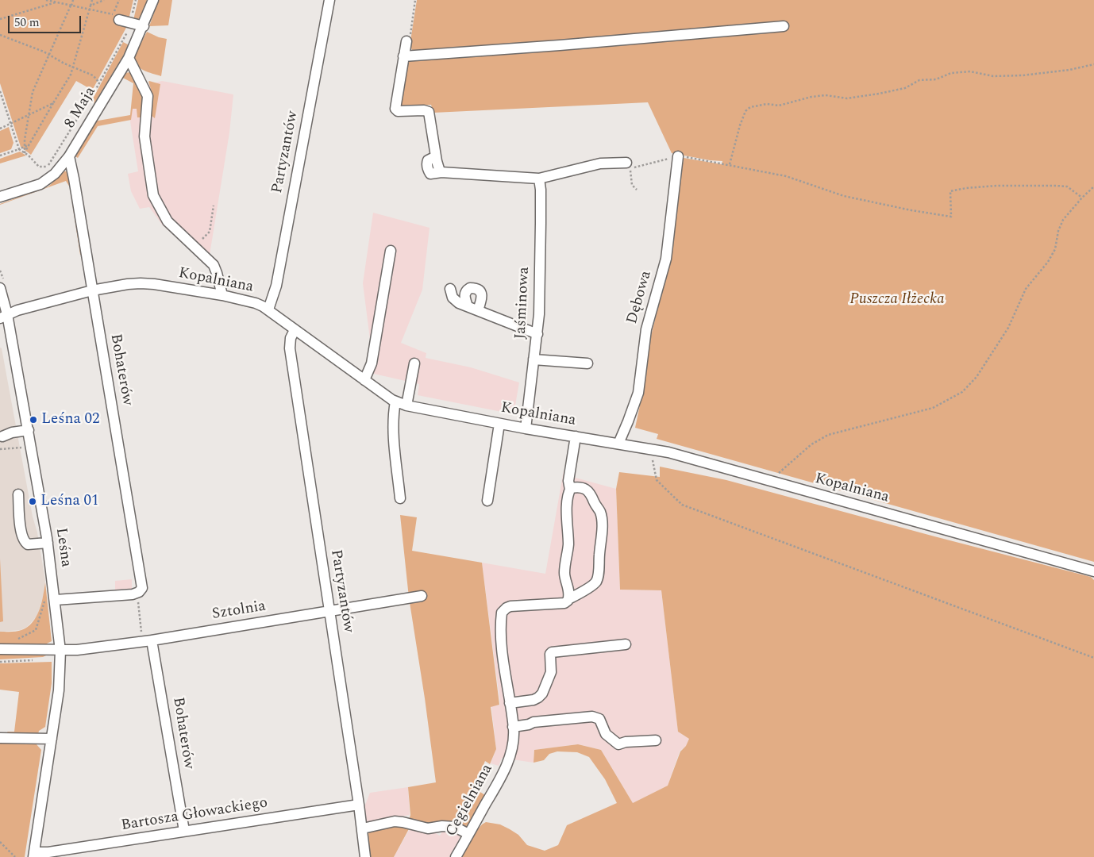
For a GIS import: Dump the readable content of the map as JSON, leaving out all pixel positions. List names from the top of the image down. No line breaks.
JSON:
{"streets":{"street":["8 Maja","Partyzantów","Kopalniana","Dębowa","Jaśminowa","Bohaterów","Leśna","Sztolnia","Cegielniana","Bartosza Głowackiego"]},"crossings":[["8 Maja","Bohaterów"],["Partyzantów","Kopalniana"],["Partyzantów","Sztolnia"],["Partyzantów","Bartosza Głowackiego"],["Kopalniana","Dębowa"],["Kopalniana","Jaśminowa"],["Kopalniana","Bohaterów"],["Kopalniana","Leśna"],["Bohaterów","Sztolnia"],["Bohaterów","Bartosza Głowackiego"],["Leśna","Sztolnia"],["Leśna","Bartosza Głowackiego"]],"parks":["Puszcza Iłżecka"],"places":["Leśna 02","Leśna 01"],"scale_bar":"50 m"}
